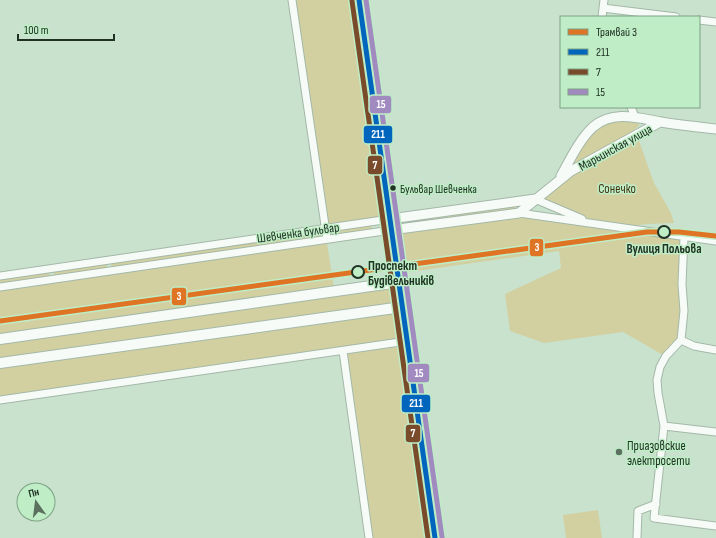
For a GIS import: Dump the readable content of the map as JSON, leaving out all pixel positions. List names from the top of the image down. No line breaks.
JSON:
{"streets":{"street":["Марьинская улица","Шевченка бульвар"]},"crossings":[["Марьинская улица","Шевченка бульвар"]],"parks":["Сонечко"],"places":["Бульвар Шевченка","Вулиця Польова","Проспект Будівельників","Приазовские электросети"],"lines":["transit line 211","transit line 15","transit line 7","tram line 3"],"legend":["Трамвай 3","211","7","15"],"scale_bar":"100 m","north":"top"}
